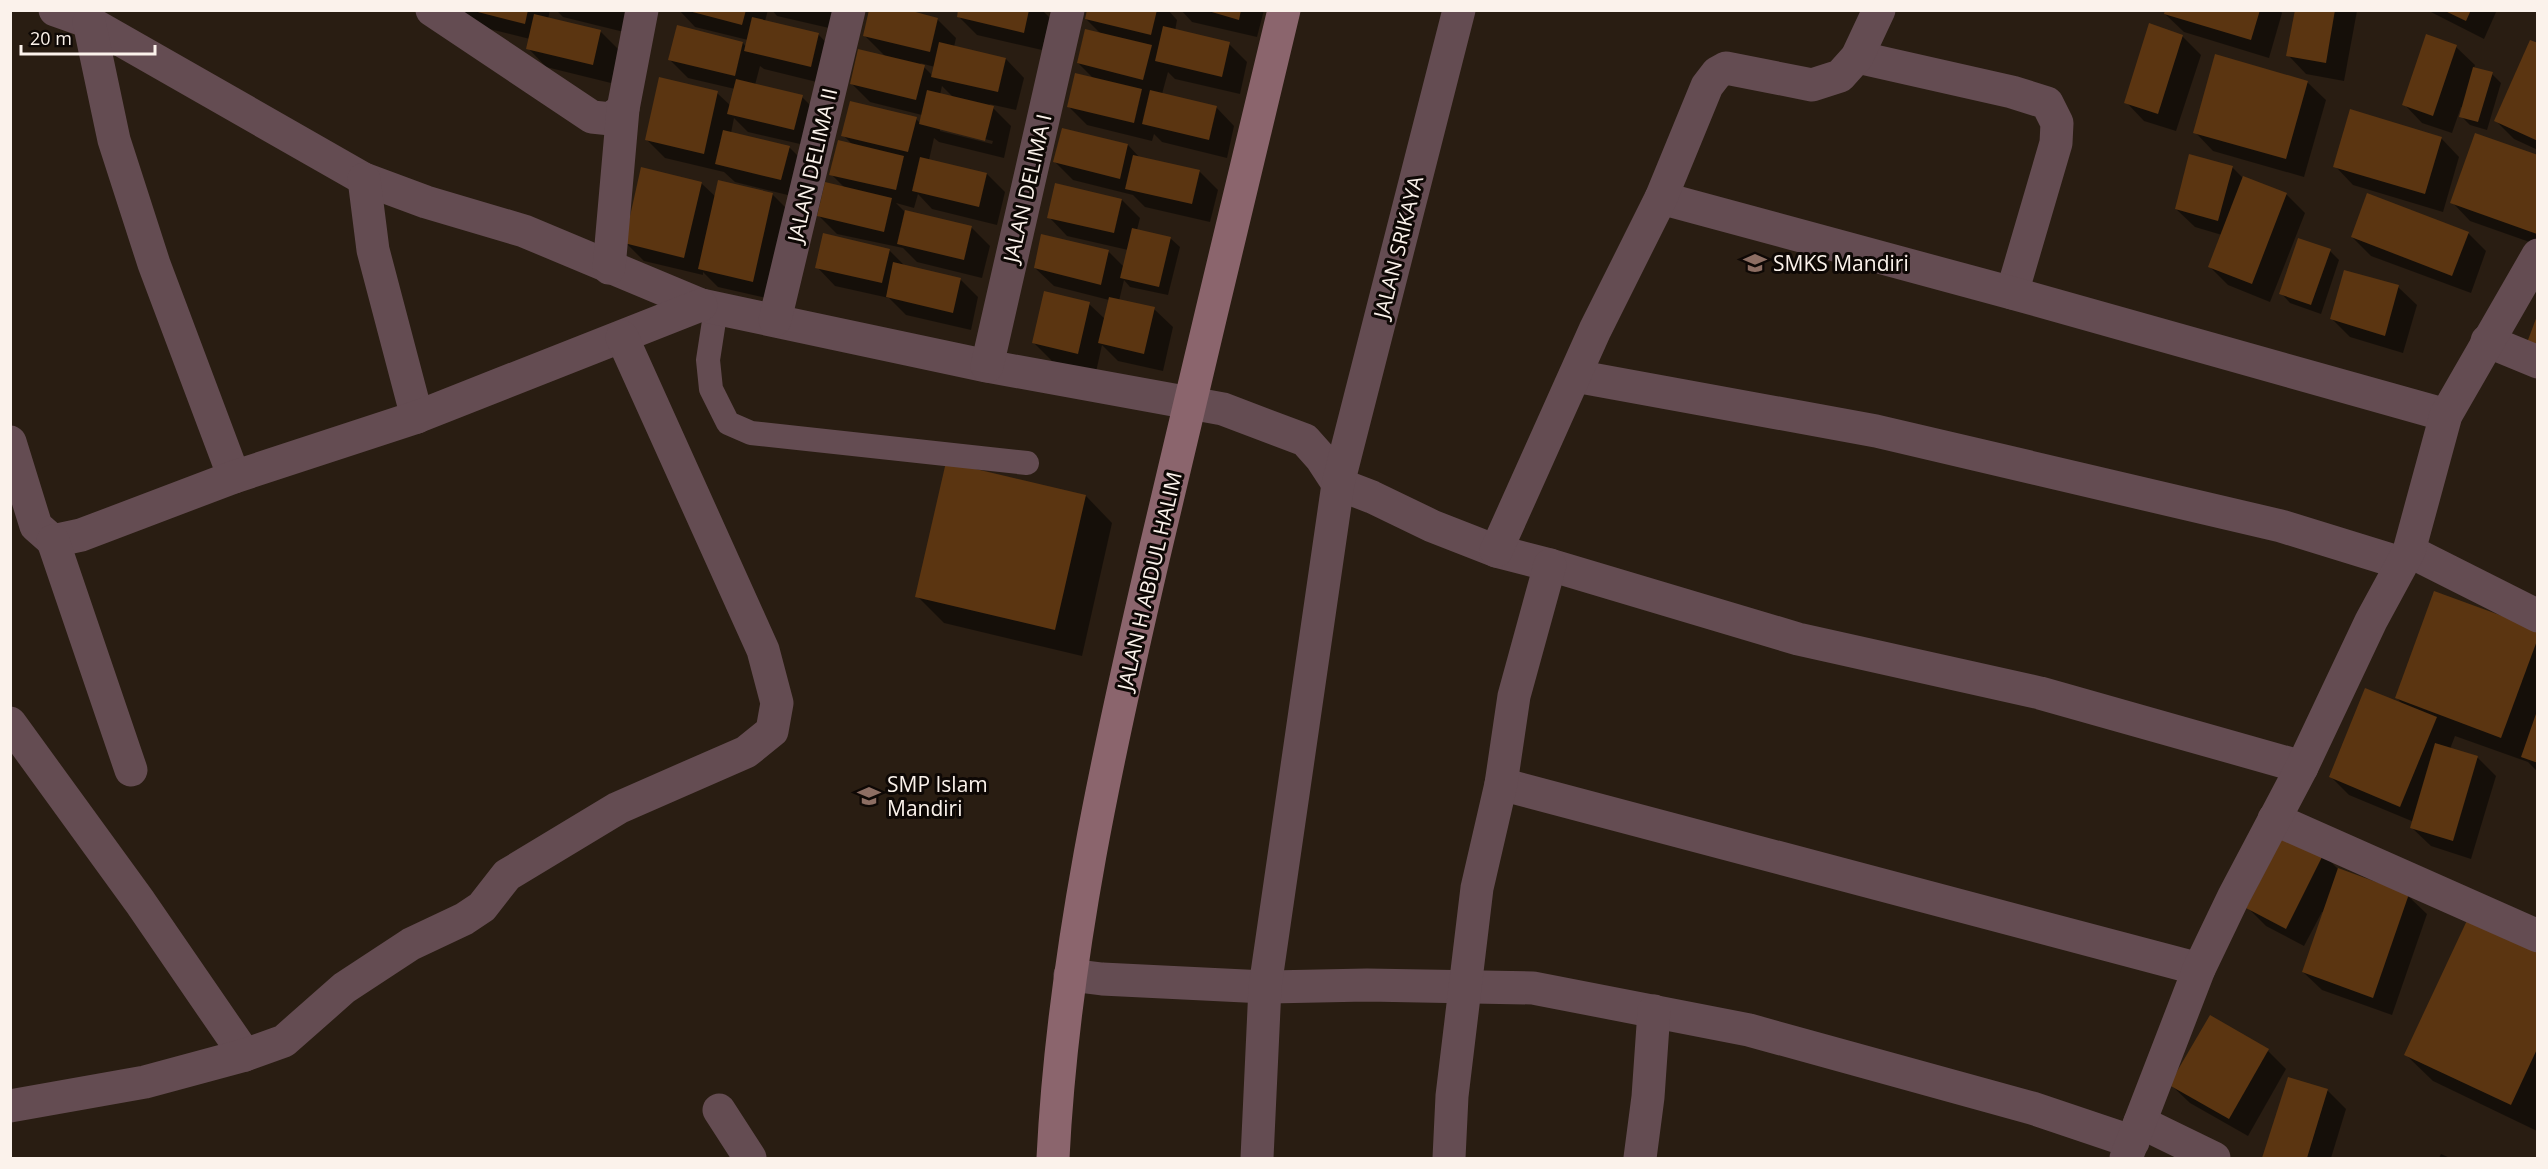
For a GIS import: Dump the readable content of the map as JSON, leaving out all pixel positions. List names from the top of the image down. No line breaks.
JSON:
{"streets":{"street":["JALAN DELIMA II","JALAN DELIMA I","JALAN SRIKAYA","JALAN H ABDUL HALIM"]},"places":{"school or university":["SMKS Mandiri","SMP Islam Mandiri"]},"scale_bar":"20 m"}
